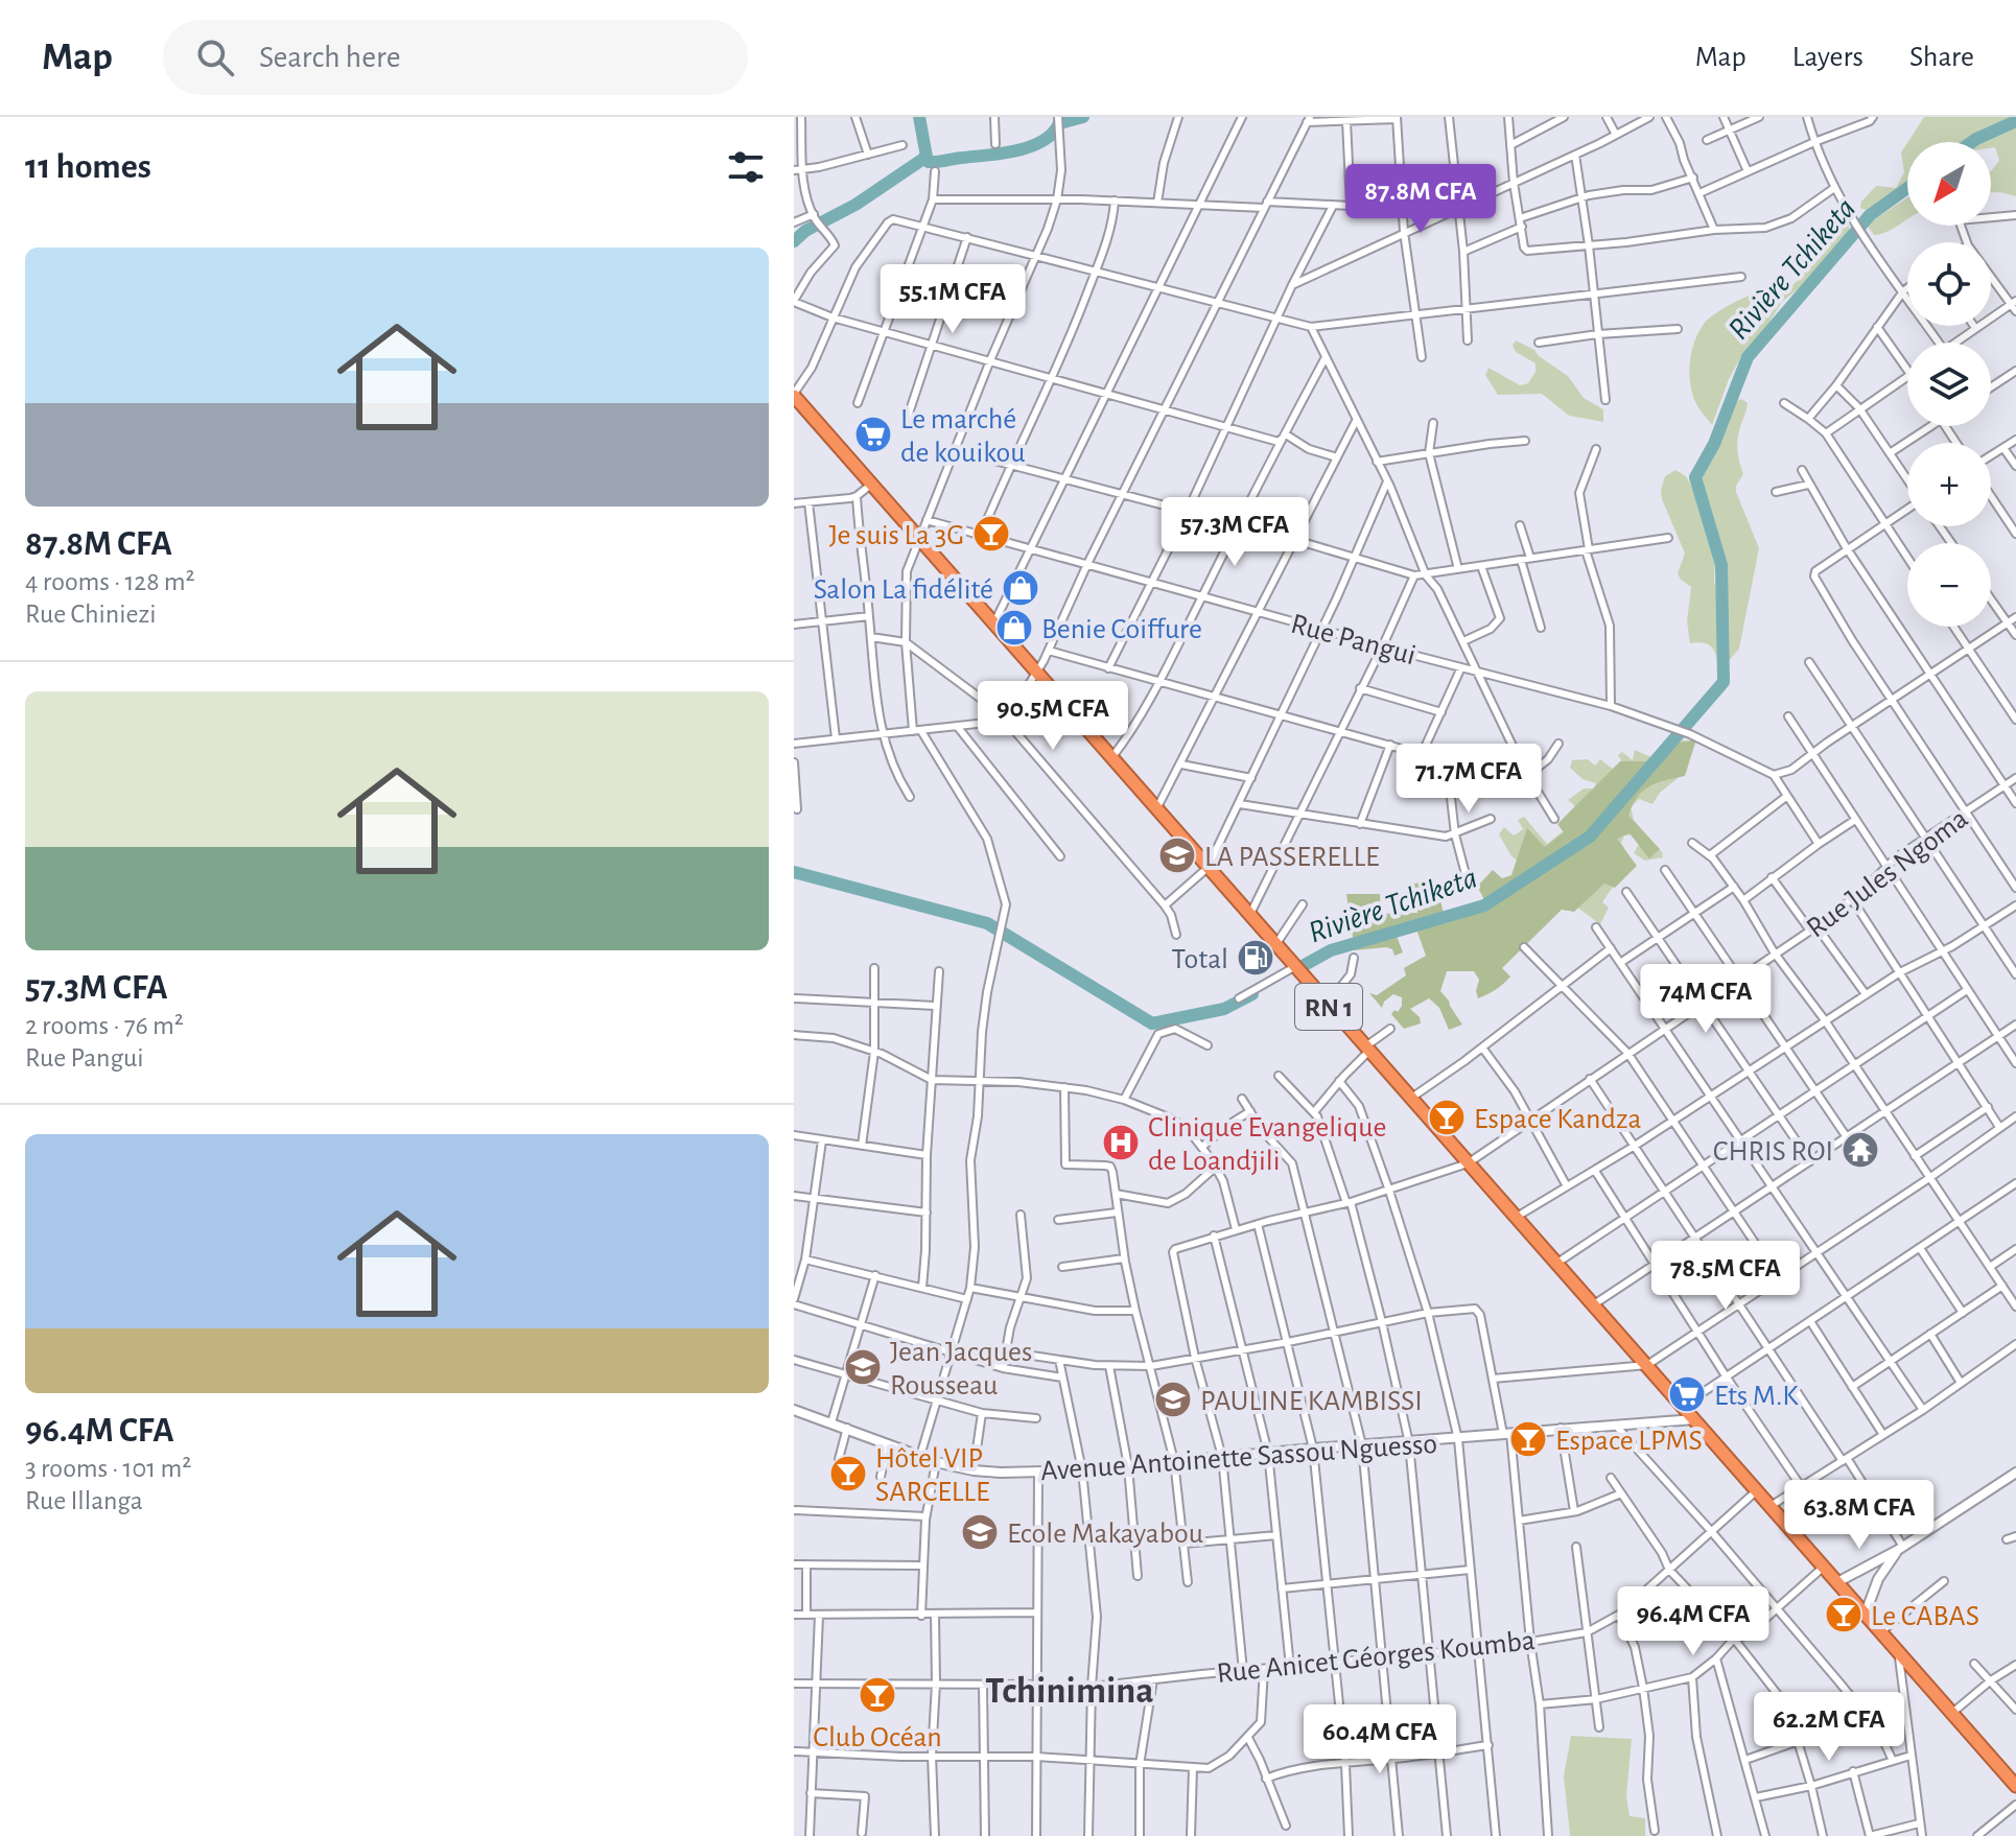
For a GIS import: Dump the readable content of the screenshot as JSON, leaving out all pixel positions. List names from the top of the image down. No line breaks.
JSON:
{"streets":{"highway":["RN 1"],"street":["Rue Pangui","Rue Jules Ngoma","Avenue Antoinette Sassou Nguesso","Rue Anicet Géorges Koumba"]},"crossings":[["Rue Jules Ngoma","RN 1"],["RN 1","Avenue Antoinette Sassou Nguesso"],["RN 1","Rue Anicet Géorges Koumba"]],"districts":["Tchinimina"],"water":["Rivière Tchiketa"],"places":{"supermarket":["Le marché de kouikou","Ets M.K"],"bar":["Je suis La 3G","Espace Kandza","Espace LPMS","Hôtel VIP SARCELLE","Le CABAS","Club Océan"],"shop":["Salon La fidélité","Benie Coiffure"],"school or university":["LA PASSERELLE","Jean Jacques Rousseau","PAULINE KAMBISSI","Ecole Makayabou"],"fuel station":["Total"],"hospital":["Clinique Evangelique de Loandjili"],"temple":["CHRIS ROI"]},"north":"bottom left","page":{"header":"Map","search":"Search here","nav":["Map","Layers","Share"],"heading":"11 homes","map_buttons":["+","−"],"price":["87.8M CFA","55.1M CFA","57.3M CFA","90.5M CFA","71.7M CFA","74M CFA","78.5M CFA","63.8M CFA","96.4M CFA","62.2M CFA","60.4M CFA"],"list":[{"name":"87.8M CFA","note":"4 rooms · 128 m² · Rue Chiniezi"},{"name":"57.3M CFA","note":"2 rooms · 76 m² · Rue Pangui"},{"name":"96.4M CFA","note":"3 rooms · 101 m² · Rue Illanga"}]}}
